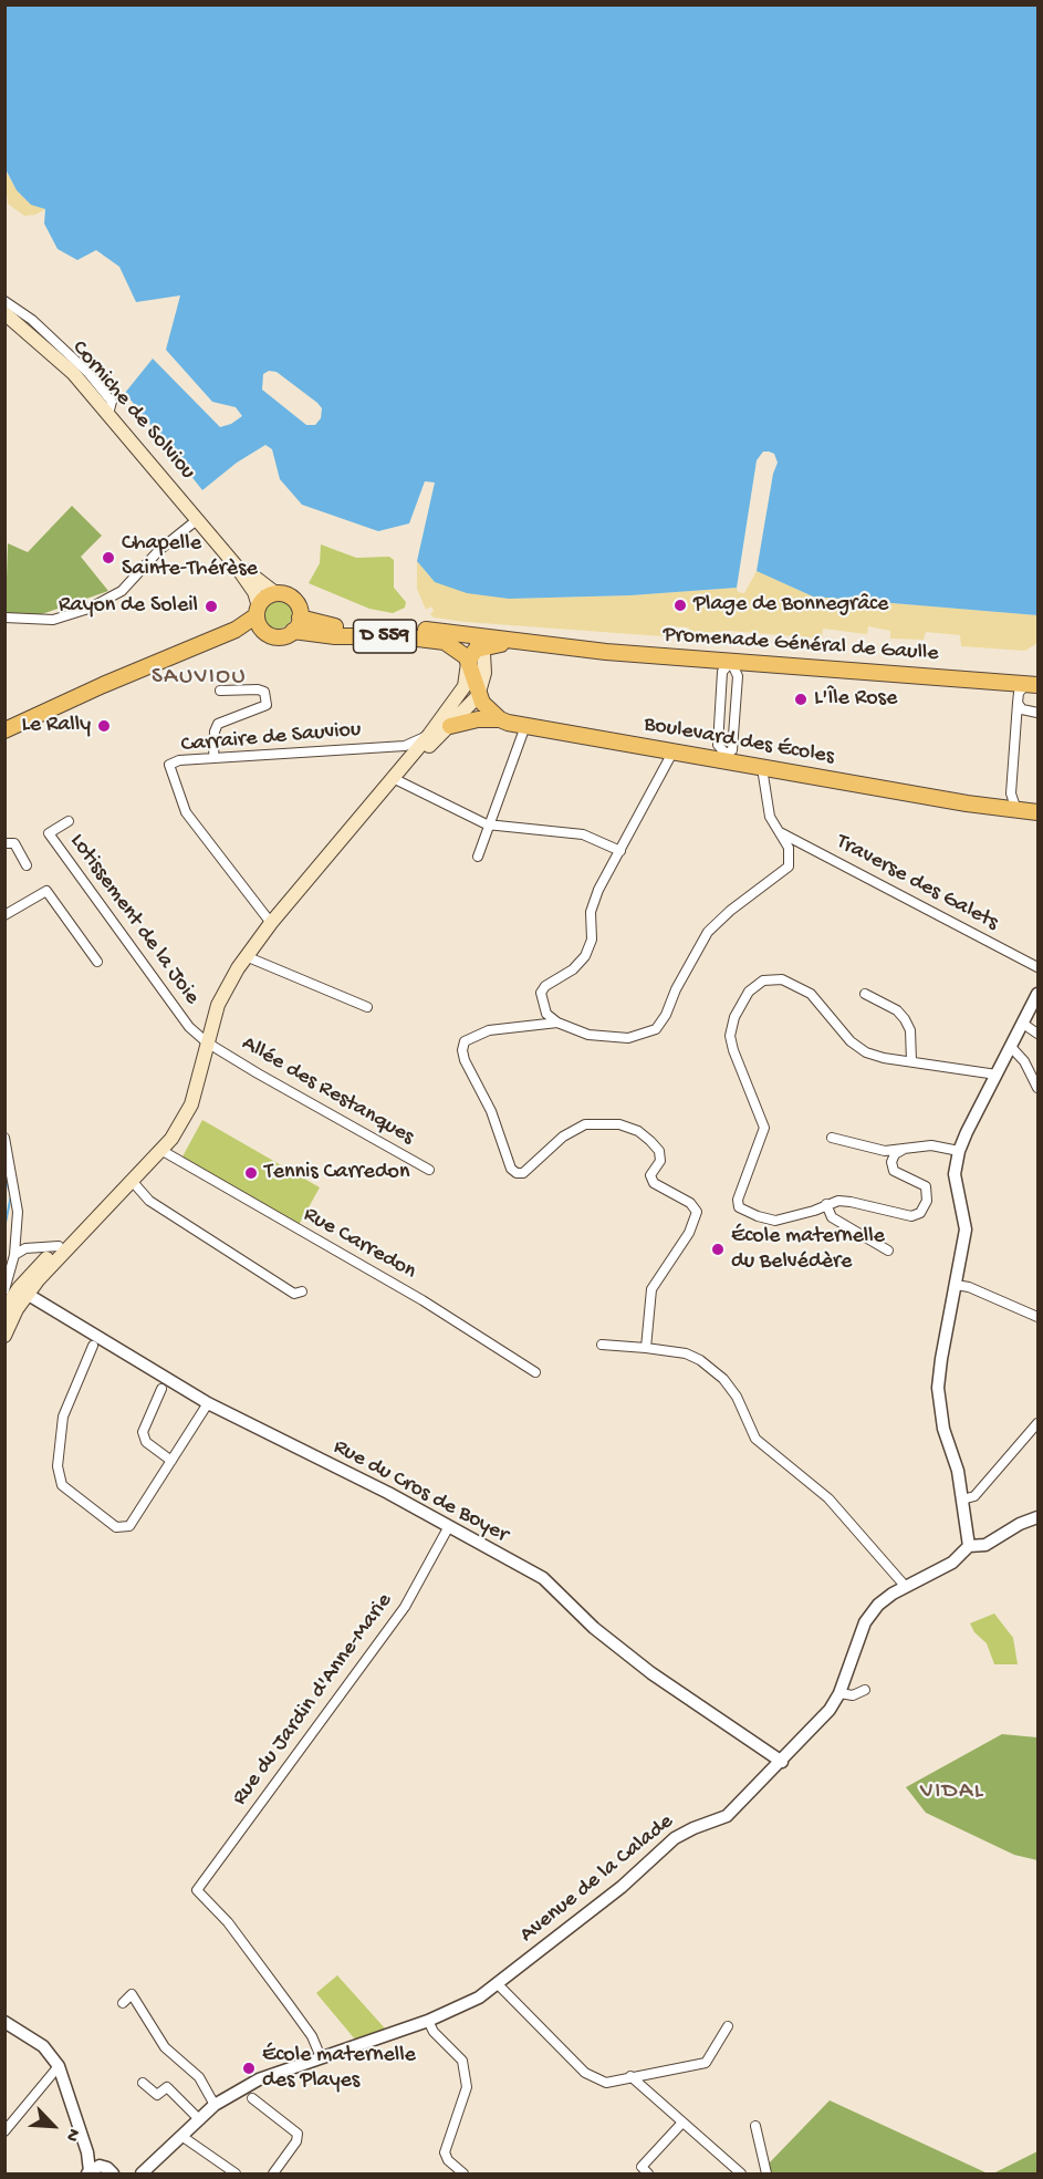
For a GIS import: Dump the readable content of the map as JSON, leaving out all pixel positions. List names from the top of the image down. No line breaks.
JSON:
{"streets":{"main road":["Corniche de Solviou","D 559","Promenade Général de Gaulle","Boulevard des Écoles"],"street":["Carraire de Sauviou","Traverse des Galets","Lotissement de la Joie","Allée des Restanques","Rue Carredon","Rue du Cros de Boyer","Rue du Jardin d'Anne-Marie","Avenue de la Calade"]},"crossings":[["Corniche de Solviou","D 559"],["D 559","Promenade Général de Gaulle"],["Lotissement de la Joie","Allée des Restanques"],["Rue du Cros de Boyer","Rue du Jardin d'Anne-Marie"],["Rue du Cros de Boyer","Avenue de la Calade"],["Rue du Jardin d'Anne-Marie","Avenue de la Calade"]],"districts":["SAUVIOU","VIDAL"],"places":["Chapelle Sainte-Thérèse","Plage de Bonnegrâce","Rayon de Soleil","L'Île Rose","Le Rally","Tennis Carredon","École maternelle du Belvédère","École maternelle des Playes"],"north":"bottom right"}
